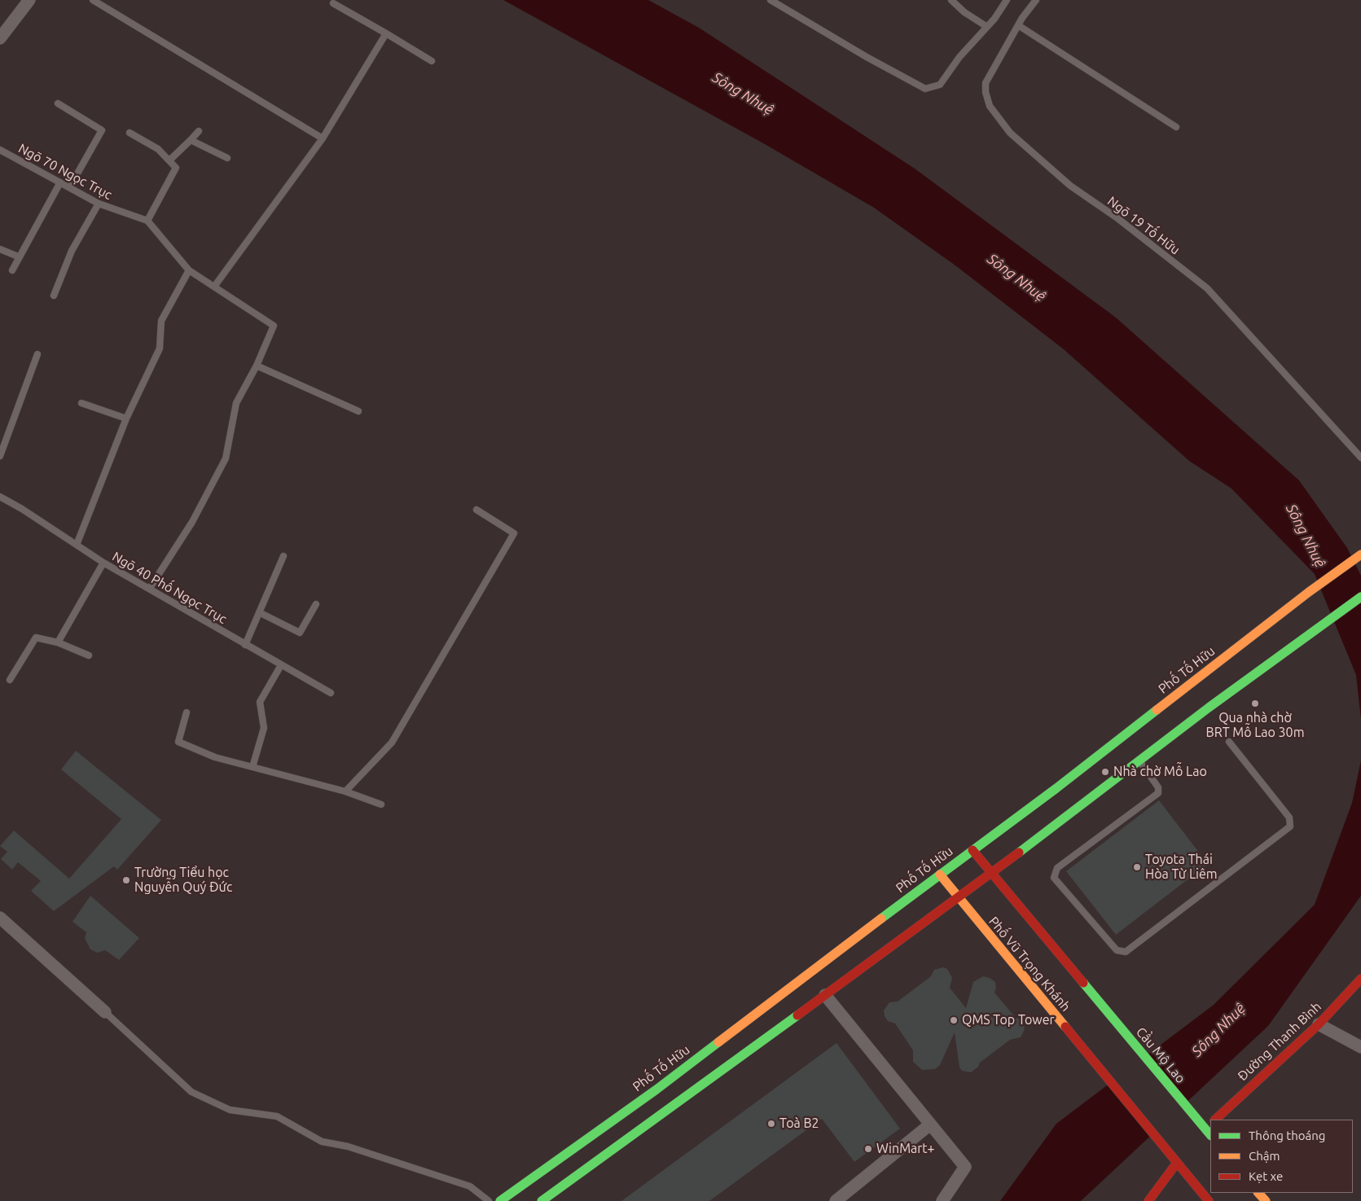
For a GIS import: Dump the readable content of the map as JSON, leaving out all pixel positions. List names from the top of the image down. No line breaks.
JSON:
{"streets":{"main road":["Phố Tố Hữu","Phố Vũ Trọng Khánh","Đường Thanh Bình","Cầu Mộ Lao"],"lane":["Ngõ 70 Ngọc Trục","Ngõ 19 Tố Hữu","Ngõ 40 Phố Ngọc Trục"]},"crossings":[["Phố Tố Hữu","Phố Vũ Trọng Khánh"]],"water":["Sông Nhuệ"],"places":["Qua nhà chờ BRT Mỗ Lao 30m","Nhà chờ Mỗ Lao","Toyota Thái Hòa Từ Liêm","Trường Tiểu học Nguyễn Quý Đức","QMS Top Tower","Toà B2","WinMart+"],"legend":["Thông thoáng","Chậm","Kẹt xe"]}
